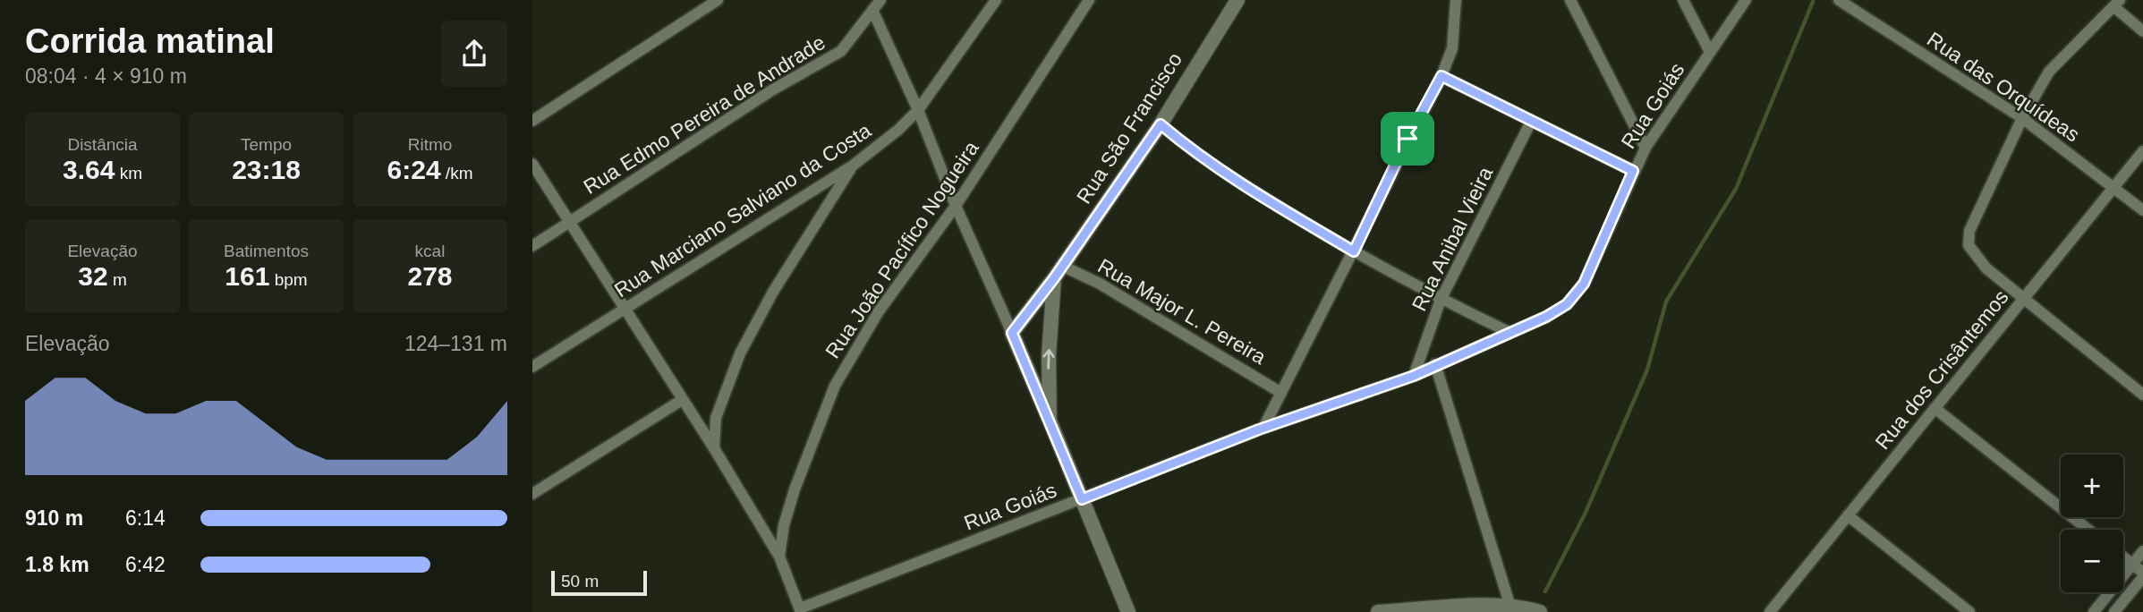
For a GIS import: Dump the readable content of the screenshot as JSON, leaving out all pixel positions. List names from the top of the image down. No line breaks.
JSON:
{"streets":{"street":["Rua das Orquídeas","Rua Goiás","Rua Edmo Pereira de Andrade","Rua São Francisco","Rua Marciano Salviano da Costa","Rua Anibal Vieira","Rua João Pacífico Nogueira","Rua Major L. Pereira","Rua dos Crisântemos"]},"crossings":[["Rua das Orquídeas","Rua dos Crisântemos"],["Rua Goiás","Rua Anibal Vieira"],["Rua Goiás","Rua João Pacífico Nogueira"],["Rua São Francisco","Rua Major L. Pereira"]],"scale_bar":"50 m","page":{"heading":["Corrida matinal","08:04 · 4 × 910 m"],"stats":[["Distância","3.64 km"],["Tempo","23:18"],["Ritmo","6:24 /km"],["Elevação","32 m"],["Batimentos","161 bpm"],["kcal","278"]],"chart":["Elevação","124–131 m"],"map_buttons":["+","−"],"list":[{"name":"910 m","note":"6:14"},{"name":"1.8 km","note":"6:42"}],"scale":"50 m"}}
